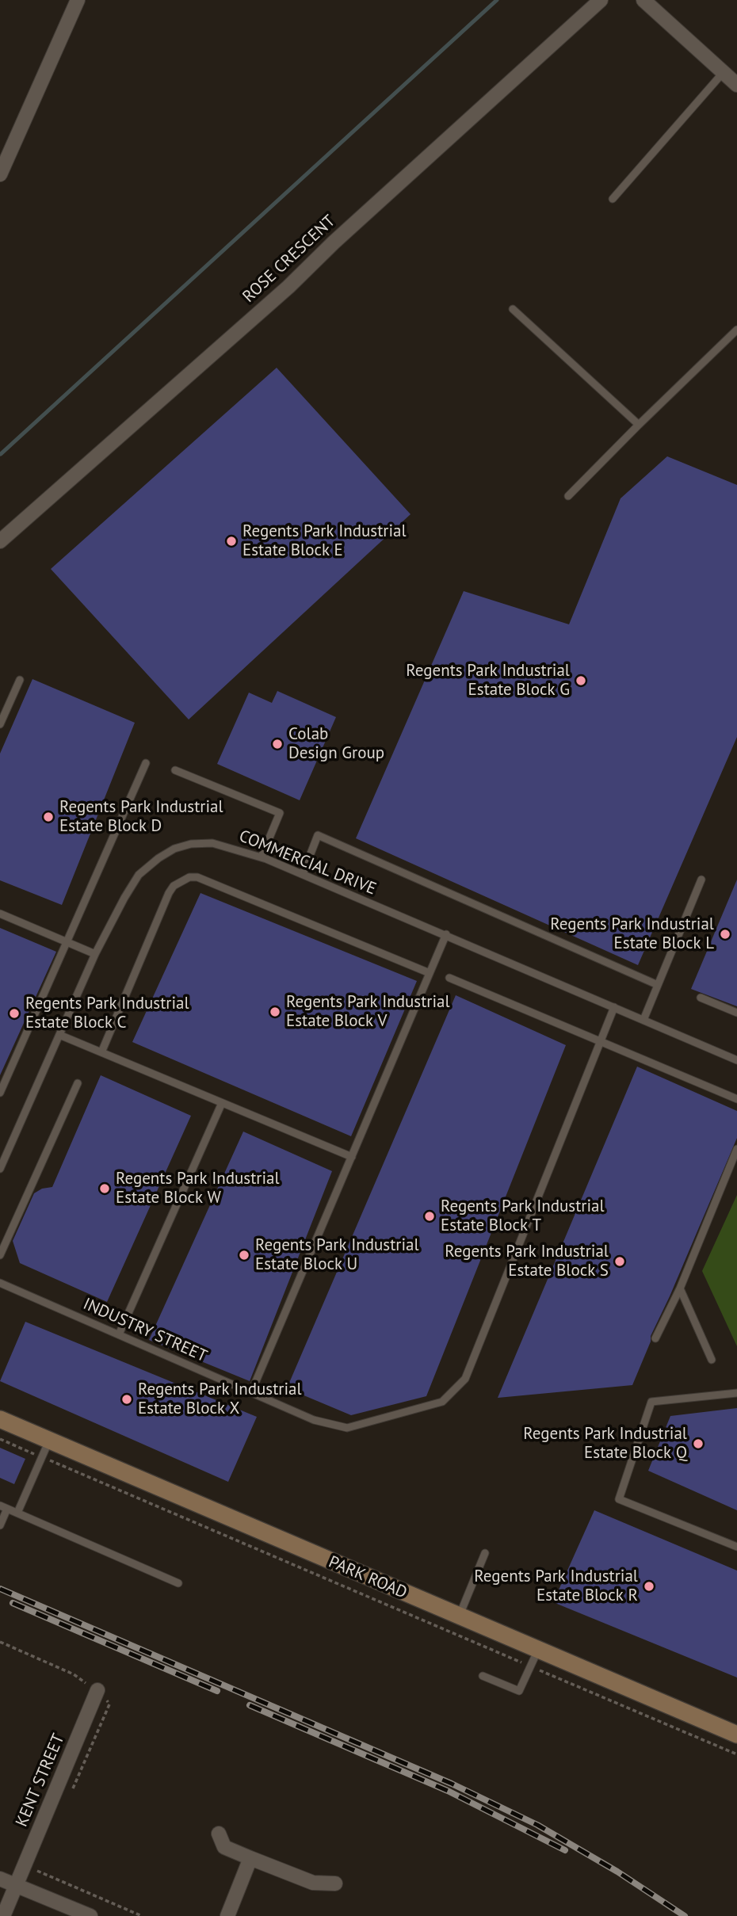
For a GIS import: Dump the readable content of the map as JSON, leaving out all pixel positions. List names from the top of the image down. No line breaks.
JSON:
{"streets":{"main road":["PARK ROAD"],"street":["ROSE CRESCENT","KENT STREET"],"lane":["COMMERCIAL DRIVE","INDUSTRY STREET"]},"places":["Regents Park Industrial Estate Block E","Regents Park Industrial Estate Block G","Colab Design Group","Regents Park Industrial Estate Block D","Regents Park Industrial Estate Block L","Regents Park Industrial Estate Block V","Regents Park Industrial Estate Block C","Regents Park Industrial Estate Block W","Regents Park Industrial Estate Block T","Regents Park Industrial Estate Block U","Regents Park Industrial Estate Block S","Regents Park Industrial Estate Block X","Regents Park Industrial Estate Block Q","Regents Park Industrial Estate Block R"]}
